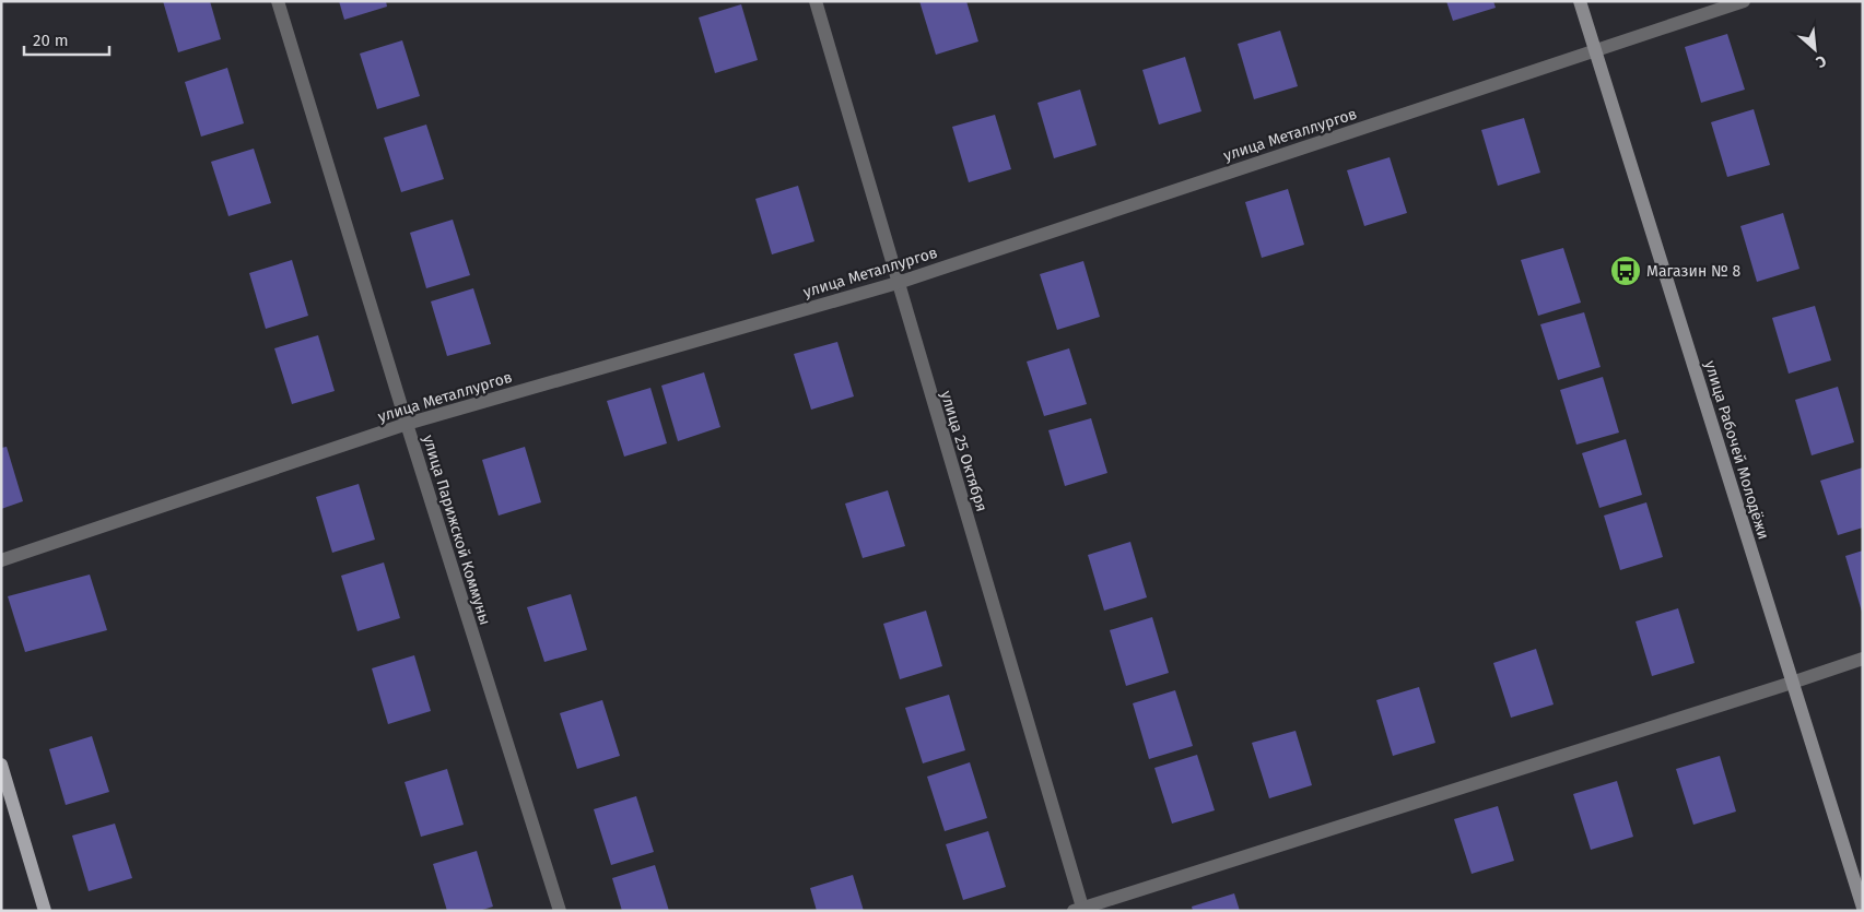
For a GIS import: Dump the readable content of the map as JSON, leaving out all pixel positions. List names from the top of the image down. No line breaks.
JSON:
{"streets":{"main road":["улица Рабочей Молодёжи"],"street":["улица Металлургов","улица 25 Октября","улица Парижской Коммуны"]},"crossings":[["улица Металлургов","улица Рабочей Молодёжи"],["улица Металлургов","улица 25 Октября"],["улица Металлургов","улица Парижской Коммуны"]],"places":{"bus stop":["Магазин № 8"]},"scale_bar":"20 m","north":"bottom right"}
